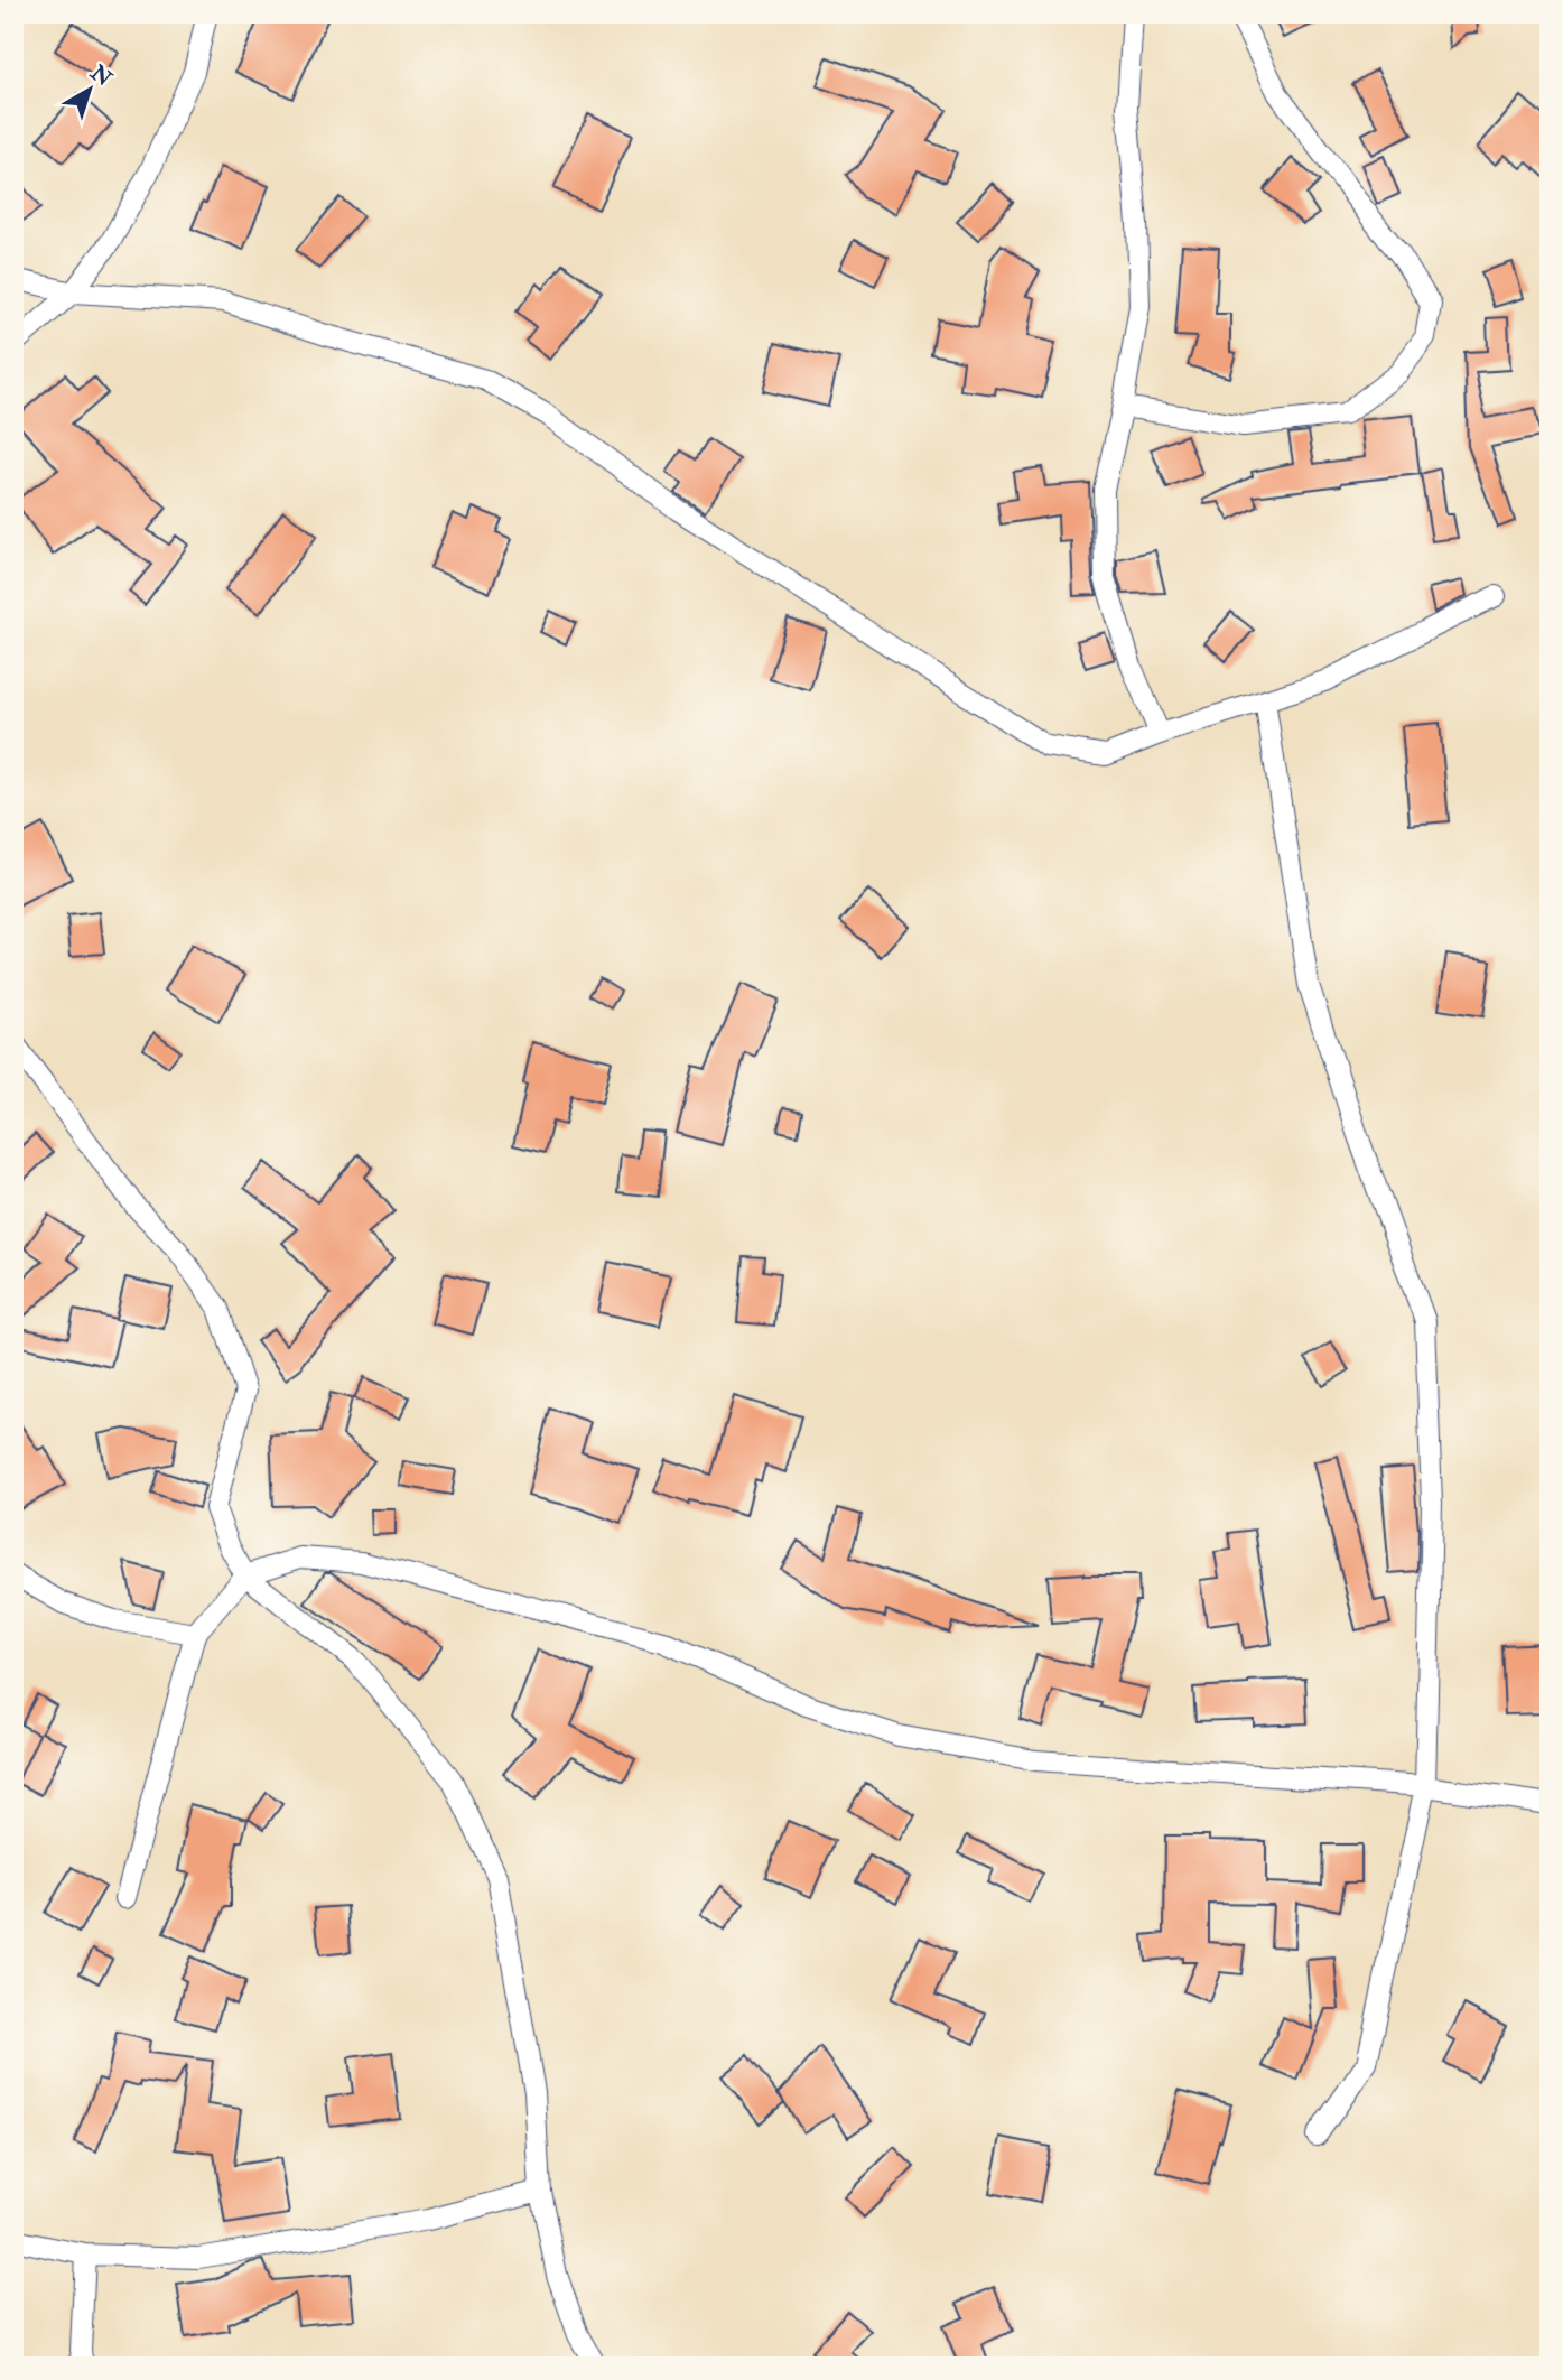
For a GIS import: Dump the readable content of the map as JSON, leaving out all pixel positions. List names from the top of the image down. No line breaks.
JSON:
{"north":"top right"}
